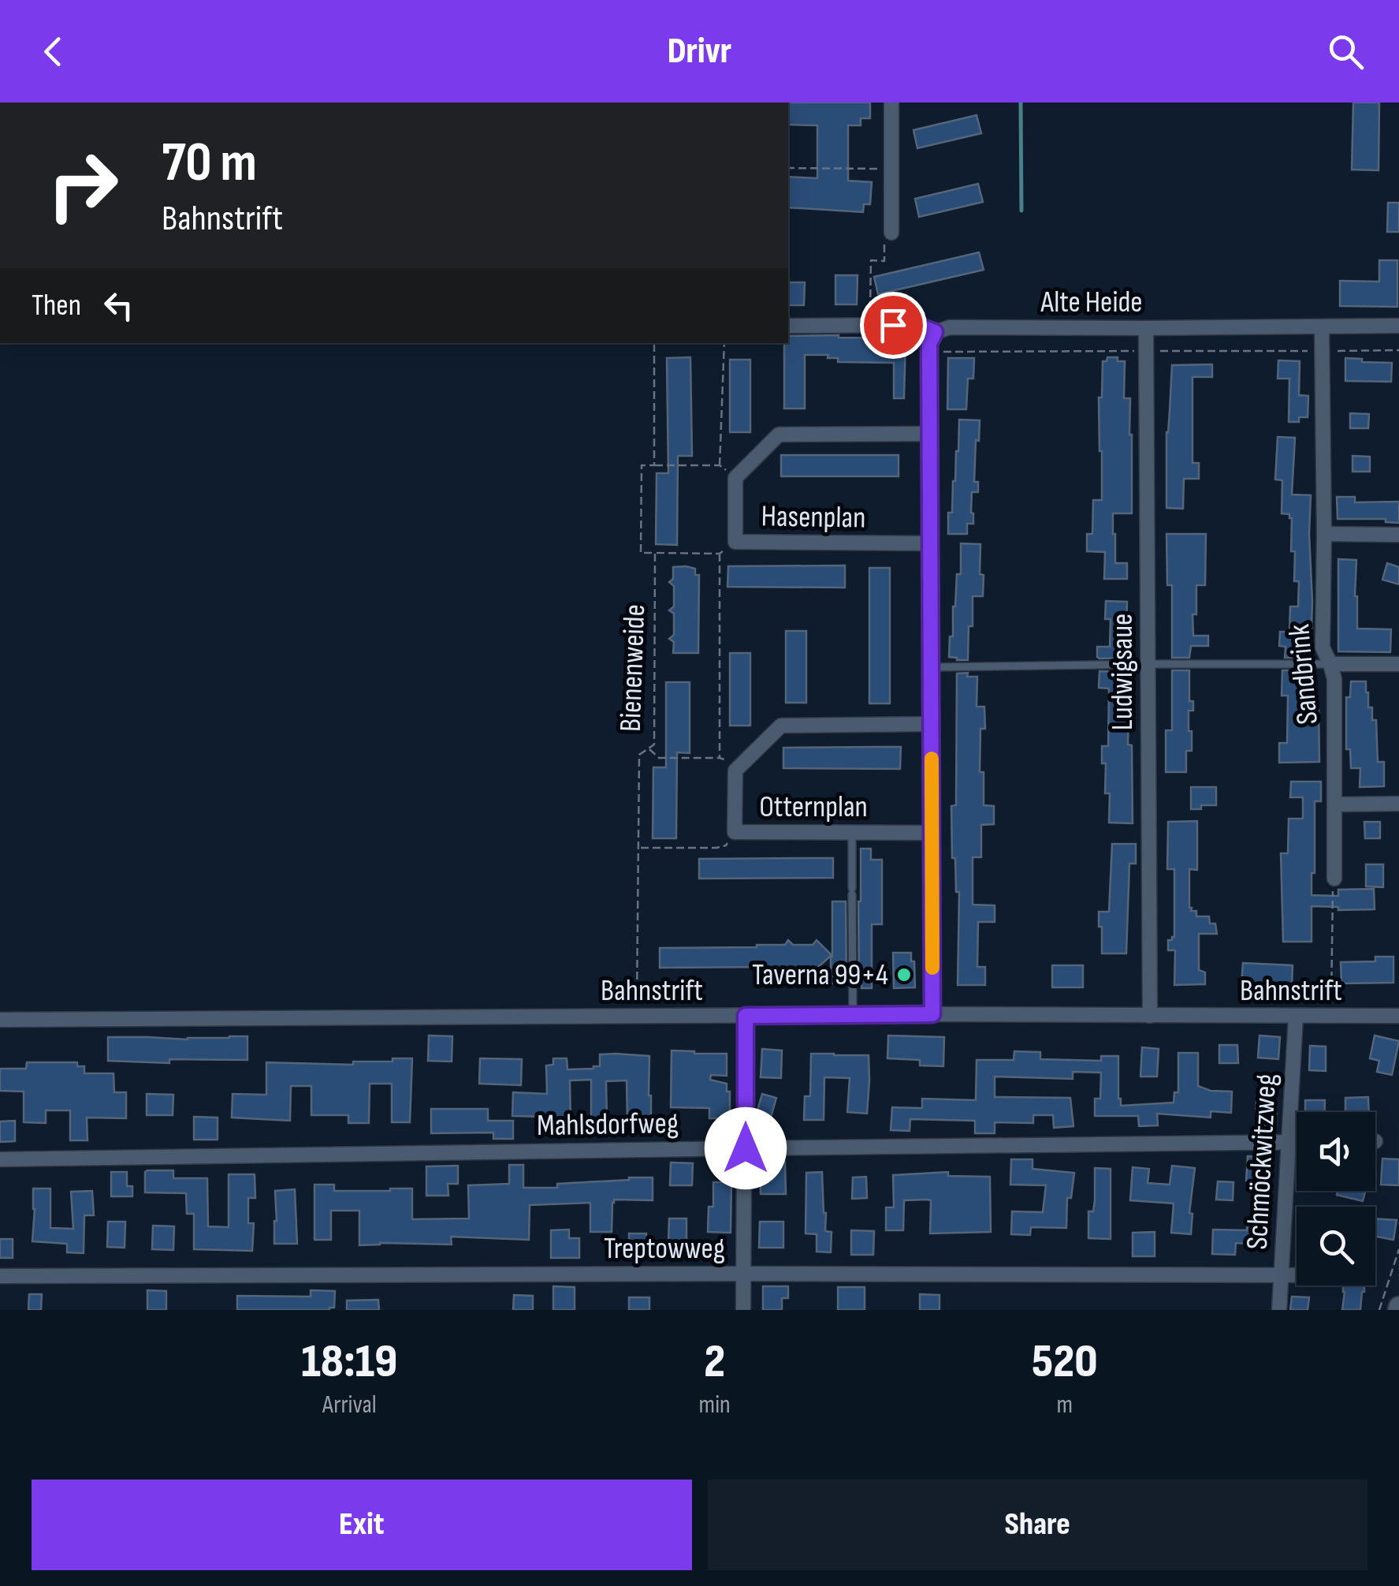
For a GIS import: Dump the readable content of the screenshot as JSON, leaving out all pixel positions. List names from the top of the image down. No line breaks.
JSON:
{"streets":{"street":["Alte Heide","Hasenplan","Ludwigsaue","Sandbrink","Otternplan","Bahnstrift","Mahlsdorfweg","Schmöckwitzweg","Treptowweg"],"path":["Bienenweide"]},"crossings":[["Alte Heide","Ludwigsaue"],["Alte Heide","Sandbrink"],["Bienenweide","Bahnstrift"],["Ludwigsaue","Bahnstrift"],["Bahnstrift","Schmöckwitzweg"],["Mahlsdorfweg","Schmöckwitzweg"],["Schmöckwitzweg","Treptowweg"]],"places":["Taverna 99+4"],"page":{"header":"Drivr","turn":["70 m","Bahnstrift"],"then":"Then","eta":["18:19","Arrival","2","min","520","m"],"buttons":["Exit","Share"]}}
